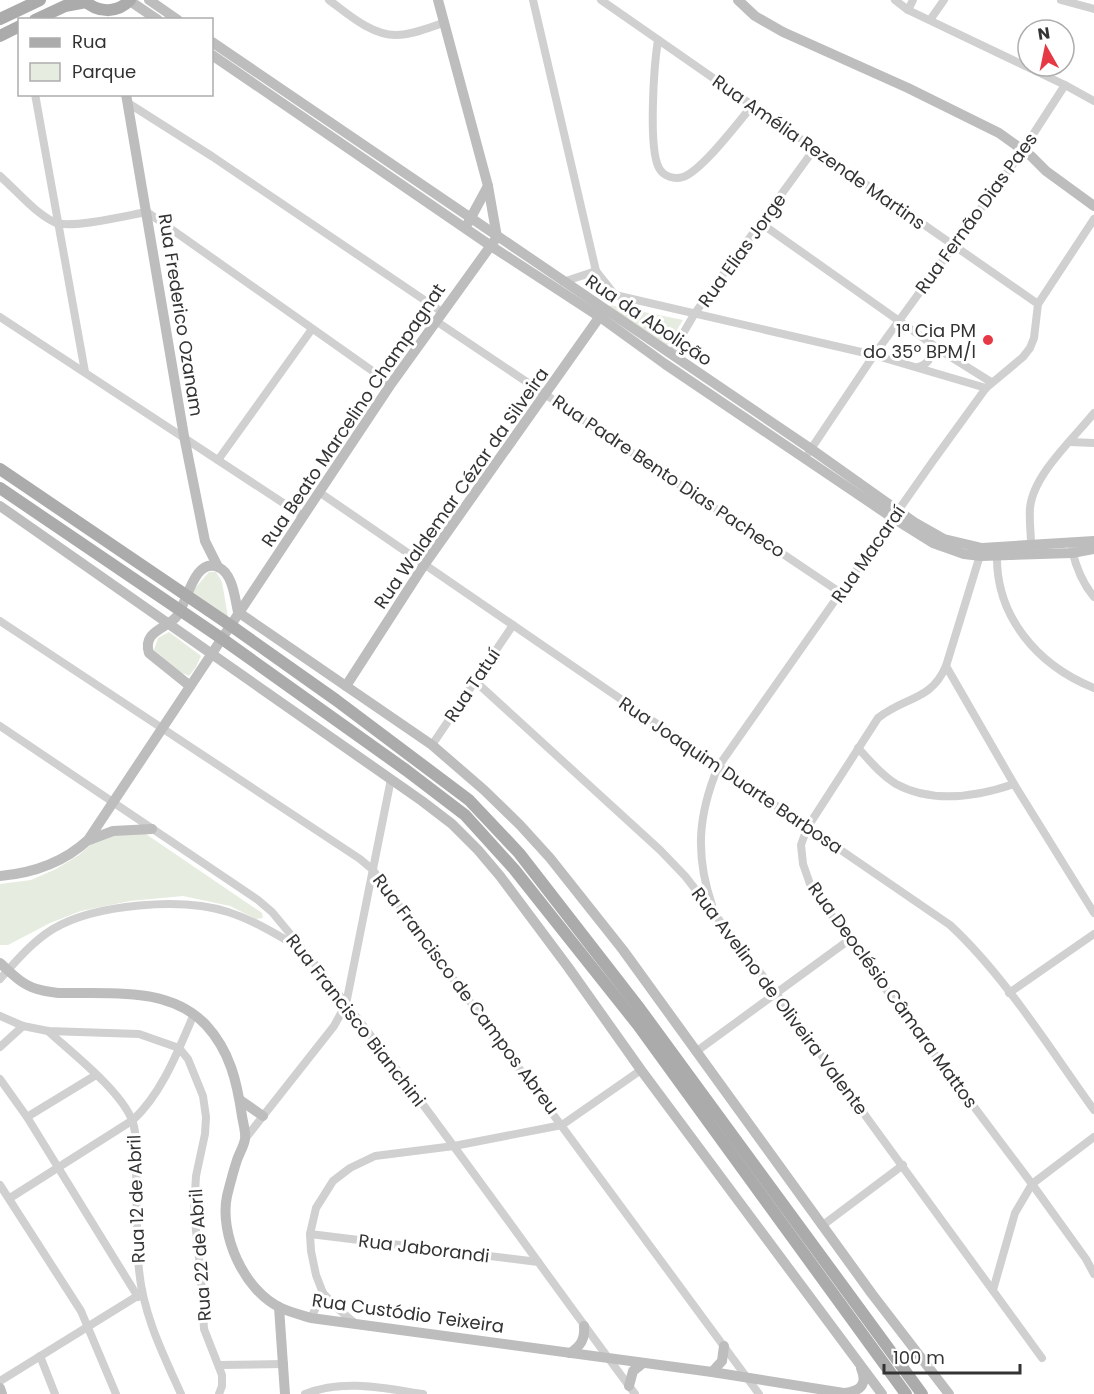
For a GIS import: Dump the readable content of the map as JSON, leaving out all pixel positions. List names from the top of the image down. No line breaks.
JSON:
{"streets":{"main road":["Rua Frederico Ozanam","Rua da Abolição","Rua Beato Marcelino Champagnat","Rua Waldemar Cézar da Silveira","Rua Custódio Teixeira"],"street":["Rua Amélia Rezende Martins","Rua Fernão Dias Paes","Rua Elias Jorge","Rua Padre Bento Dias Pacheco","Rua Macaraí","Rua Tatuí","Rua Joaquim Duarte Barbosa","Rua Francisco de Campos Abreu","Rua Deoclésio Câmara Mattos","Rua Avelino de Oliveira Valente","Rua Francisco Bianchini","Rua 12 de Abril","Rua Jaborandi","Rua 22 de Abril"]},"crossings":[["Rua Amélia Rezende Martins","Rua Fernão Dias Paes"],["Rua Amélia Rezende Martins","Rua Elias Jorge"],["Rua Amélia Rezende Martins","Rua Macaraí"],["Rua Fernão Dias Paes","Rua da Abolição"],["Rua Elias Jorge","Rua da Abolição"],["Rua Frederico Ozanam","Rua Beato Marcelino Champagnat"],["Rua Frederico Ozanam","Rua Padre Bento Dias Pacheco"],["Rua da Abolição","Rua Beato Marcelino Champagnat"],["Rua da Abolição","Rua Waldemar Cézar da Silveira"],["Rua da Abolição","Rua Macaraí"],["Rua da Abolição","Rua Deoclésio Câmara Mattos"],["Rua Beato Marcelino Champagnat","Rua Padre Bento Dias Pacheco"],["Rua Beato Marcelino Champagnat","Rua Joaquim Duarte Barbosa"],["Rua Padre Bento Dias Pacheco","Rua Waldemar Cézar da Silveira"],["Rua Padre Bento Dias Pacheco","Rua Macaraí"],["Rua Waldemar Cézar da Silveira","Rua Joaquim Duarte Barbosa"],["Rua Macaraí","Rua Joaquim Duarte Barbosa"],["Rua Macaraí","Rua Avelino de Oliveira Valente"],["Rua Tatuí","Rua Joaquim Duarte Barbosa"],["Rua Tatuí","Rua Avelino de Oliveira Valente"],["Rua Joaquim Duarte Barbosa","Rua Deoclésio Câmara Mattos"],["Rua Francisco de Campos Abreu","Rua Custódio Teixeira"],["Rua Francisco Bianchini","Rua Jaborandi"],["Rua Francisco Bianchini","Rua Custódio Teixeira"]],"places":["1ª Cia PM do 35º BPM/I"],"legend":["Rua","Parque"],"scale_bar":"100 m","north":"top"}
